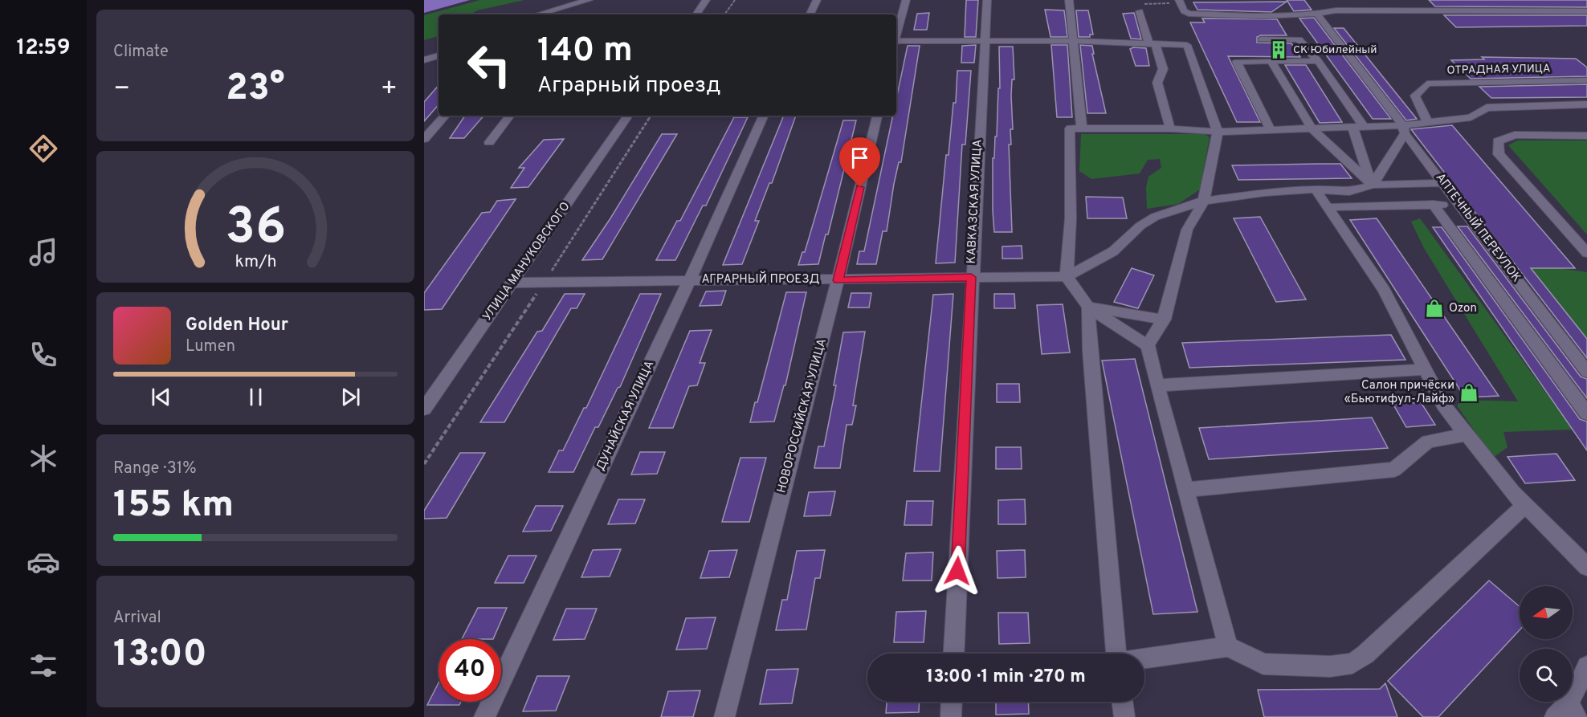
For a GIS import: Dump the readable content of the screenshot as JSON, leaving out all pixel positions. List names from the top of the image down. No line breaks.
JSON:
{"streets":{"street":["ОТРАДНАЯ УЛИЦА","КАВКАЗСКАЯ УЛИЦА","АПТЕЧНЫЙ ПЕРЕУЛОК","УЛИЦА МАНУКОВСКОГО","АГРАРНЫЙ ПРОЕЗД","ДУНАЙСКАЯ УЛИЦА","НОВОРОССИЙСКАЯ УЛИЦА"]},"crossings":[["КАВКАЗСКАЯ УЛИЦА","АГРАРНЫЙ ПРОЕЗД"],["УЛИЦА МАНУКОВСКОГО","АГРАРНЫЙ ПРОЕЗД"],["АГРАРНЫЙ ПРОЕЗД","ДУНАЙСКАЯ УЛИЦА"],["АГРАРНЫЙ ПРОЕЗД","НОВОРОССИЙСКАЯ УЛИЦА"]],"places":{"building":["СК Юбилейный"],"shop":["Ozon","Салон причёски «Бьютифул-Лайф»"]},"north":"left","page":{"tabs":"12:59","tile":["Climate",["Range · 31%","155 km"],["Arrival","13:00"]],"turn":["140 m","Аграрный проезд"],"heat":["−","23°","+"],"song":["Golden Hour","Lumen"],"limit":"40","trip":"13:00 · 1 min · 270 m","gauge":["36","km/h"]}}
